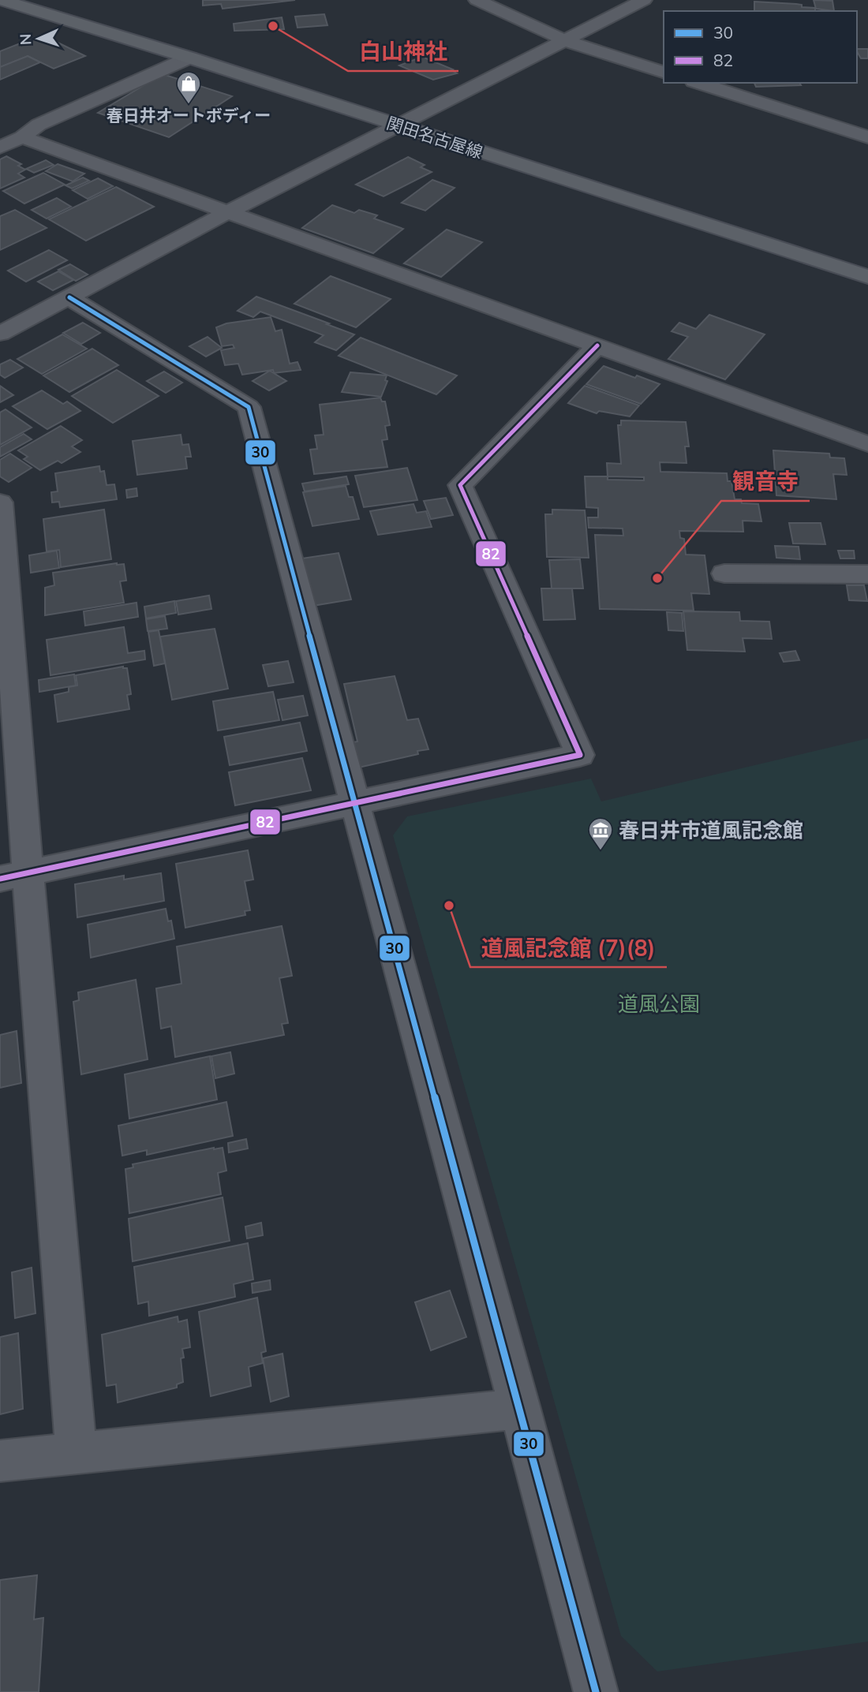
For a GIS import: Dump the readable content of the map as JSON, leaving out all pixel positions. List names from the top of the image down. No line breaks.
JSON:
{"streets":{"main road":["関田名古屋線"]},"parks":["道風公園"],"places":{"other":["白山神社","観音寺","道風記念館 (7)(8)"],"shop":["春日井オートボディー"],"museum":["春日井市道風記念館"]},"lines":["transit line 30","transit line 82"],"legend":["30","82"],"north":"left"}
